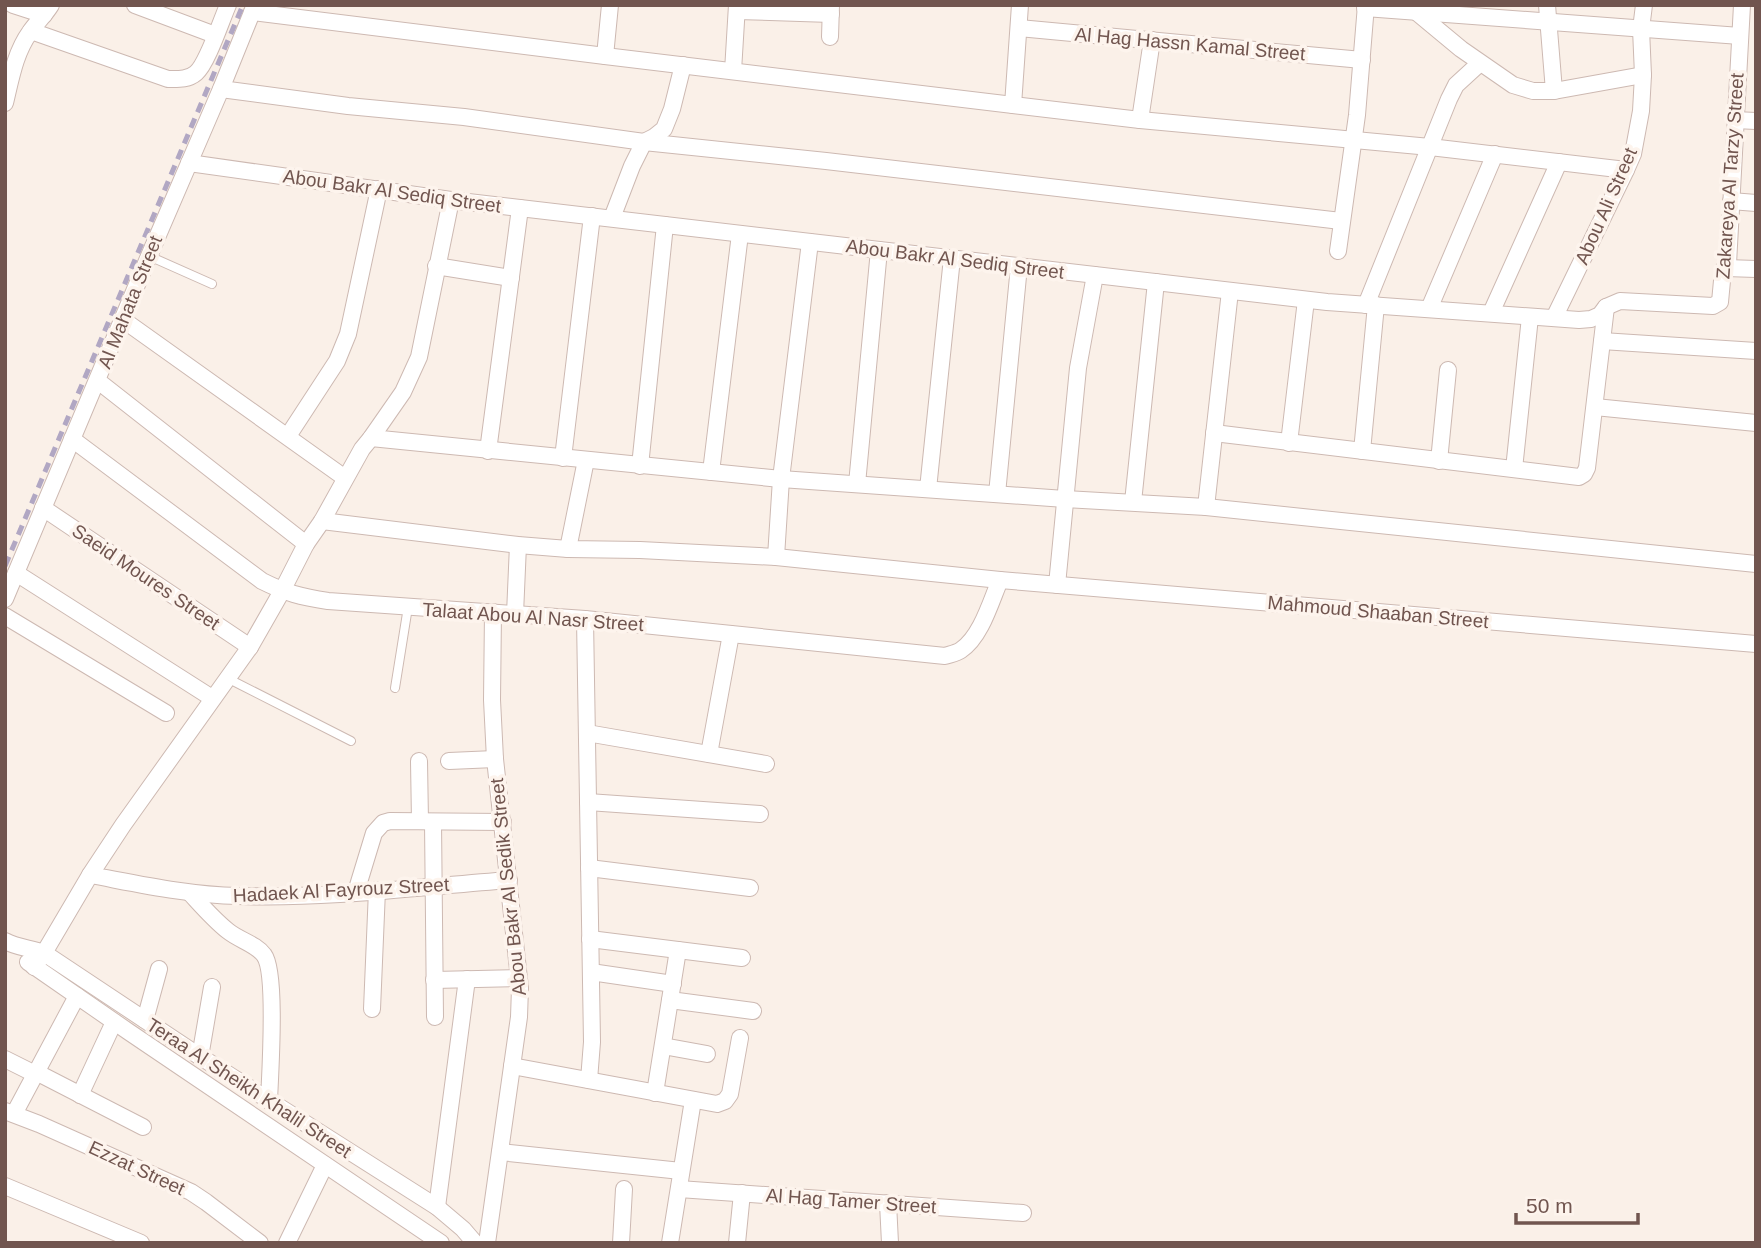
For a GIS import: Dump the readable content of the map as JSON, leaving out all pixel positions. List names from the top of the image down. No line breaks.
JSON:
{"streets":{"street":["Al Hag Hassn Kamal Street","Zakareya Al Tarzy Street","Abou Bakr Al Sediq Street","Abou Ali Street","Al Mahata Street","Saeid Moures Street","Mahmoud Shaaban Street","Talaat Abou Al Nasr Street","Abou Bakr Al Sedik Street","Hadaek Al Fayrouz Street","Teraa Al Sheikh Khalil Street","Ezzat Street","Al Hag Tamer Street"]},"crossings":[["Zakareya Al Tarzy Street","Abou Bakr Al Sediq Street"],["Abou Bakr Al Sediq Street","Abou Ali Street"],["Abou Bakr Al Sediq Street","Al Mahata Street"],["Al Mahata Street","Saeid Moures Street"],["Al Mahata Street","Talaat Abou Al Nasr Street"],["Mahmoud Shaaban Street","Talaat Abou Al Nasr Street"],["Talaat Abou Al Nasr Street","Abou Bakr Al Sedik Street"],["Abou Bakr Al Sedik Street","Hadaek Al Fayrouz Street"]],"scale_bar":"50 m"}
